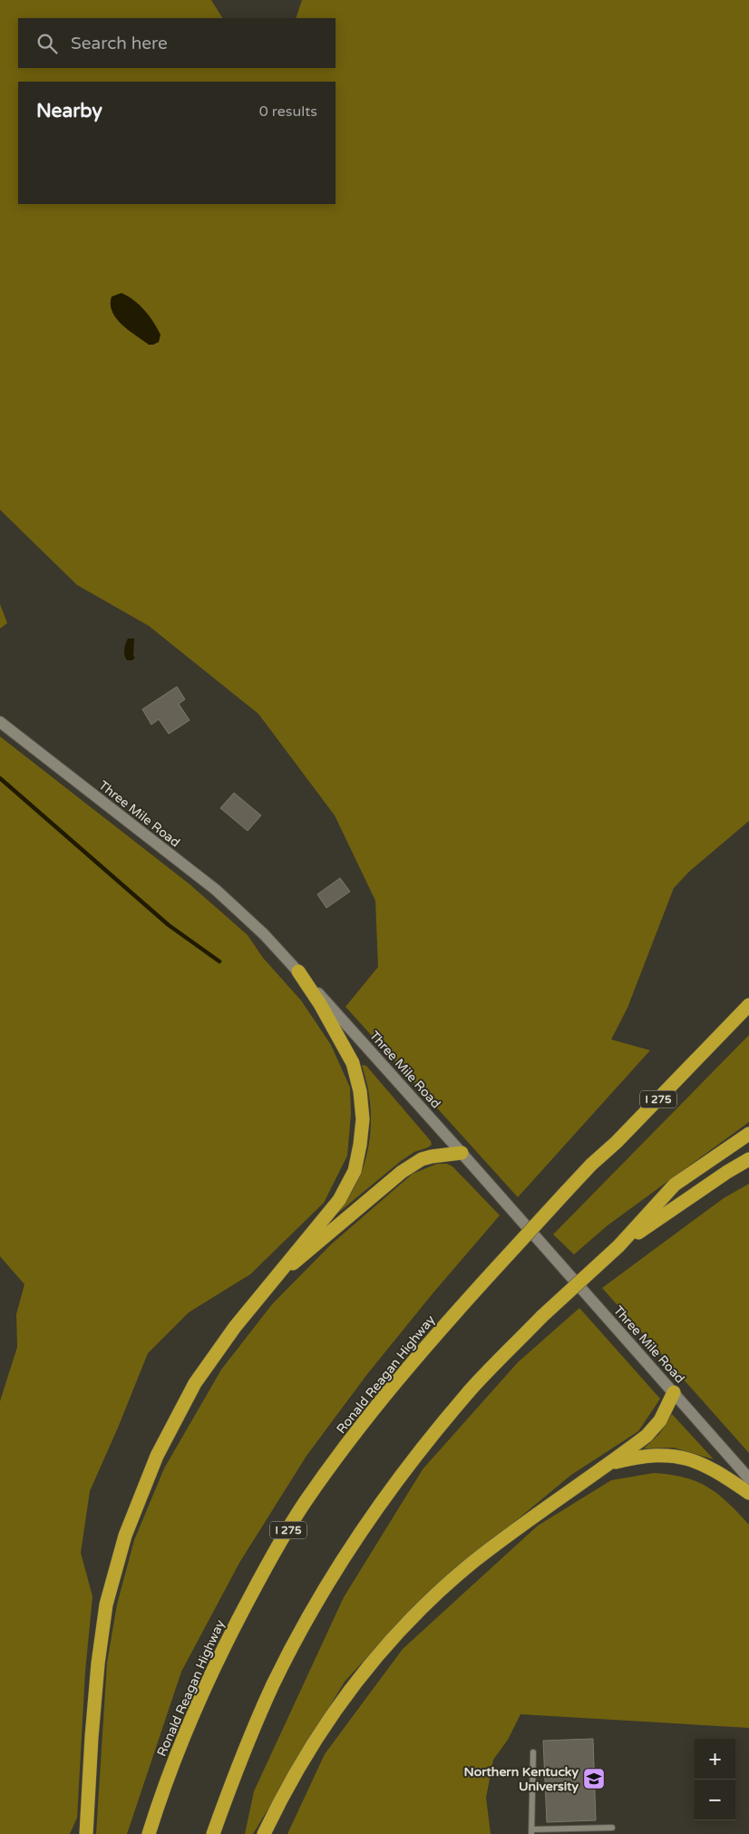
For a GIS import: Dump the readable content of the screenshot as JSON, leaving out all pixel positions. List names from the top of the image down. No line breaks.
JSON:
{"streets":{"highway":["I 275","Ronald Reagan Highway"],"street":["Three Mile Road"]},"places":{"school or university":["Northern Kentucky University"]},"page":{"search":"Search here","heading":["Nearby","0 results"],"map_buttons":["+","−"]}}
